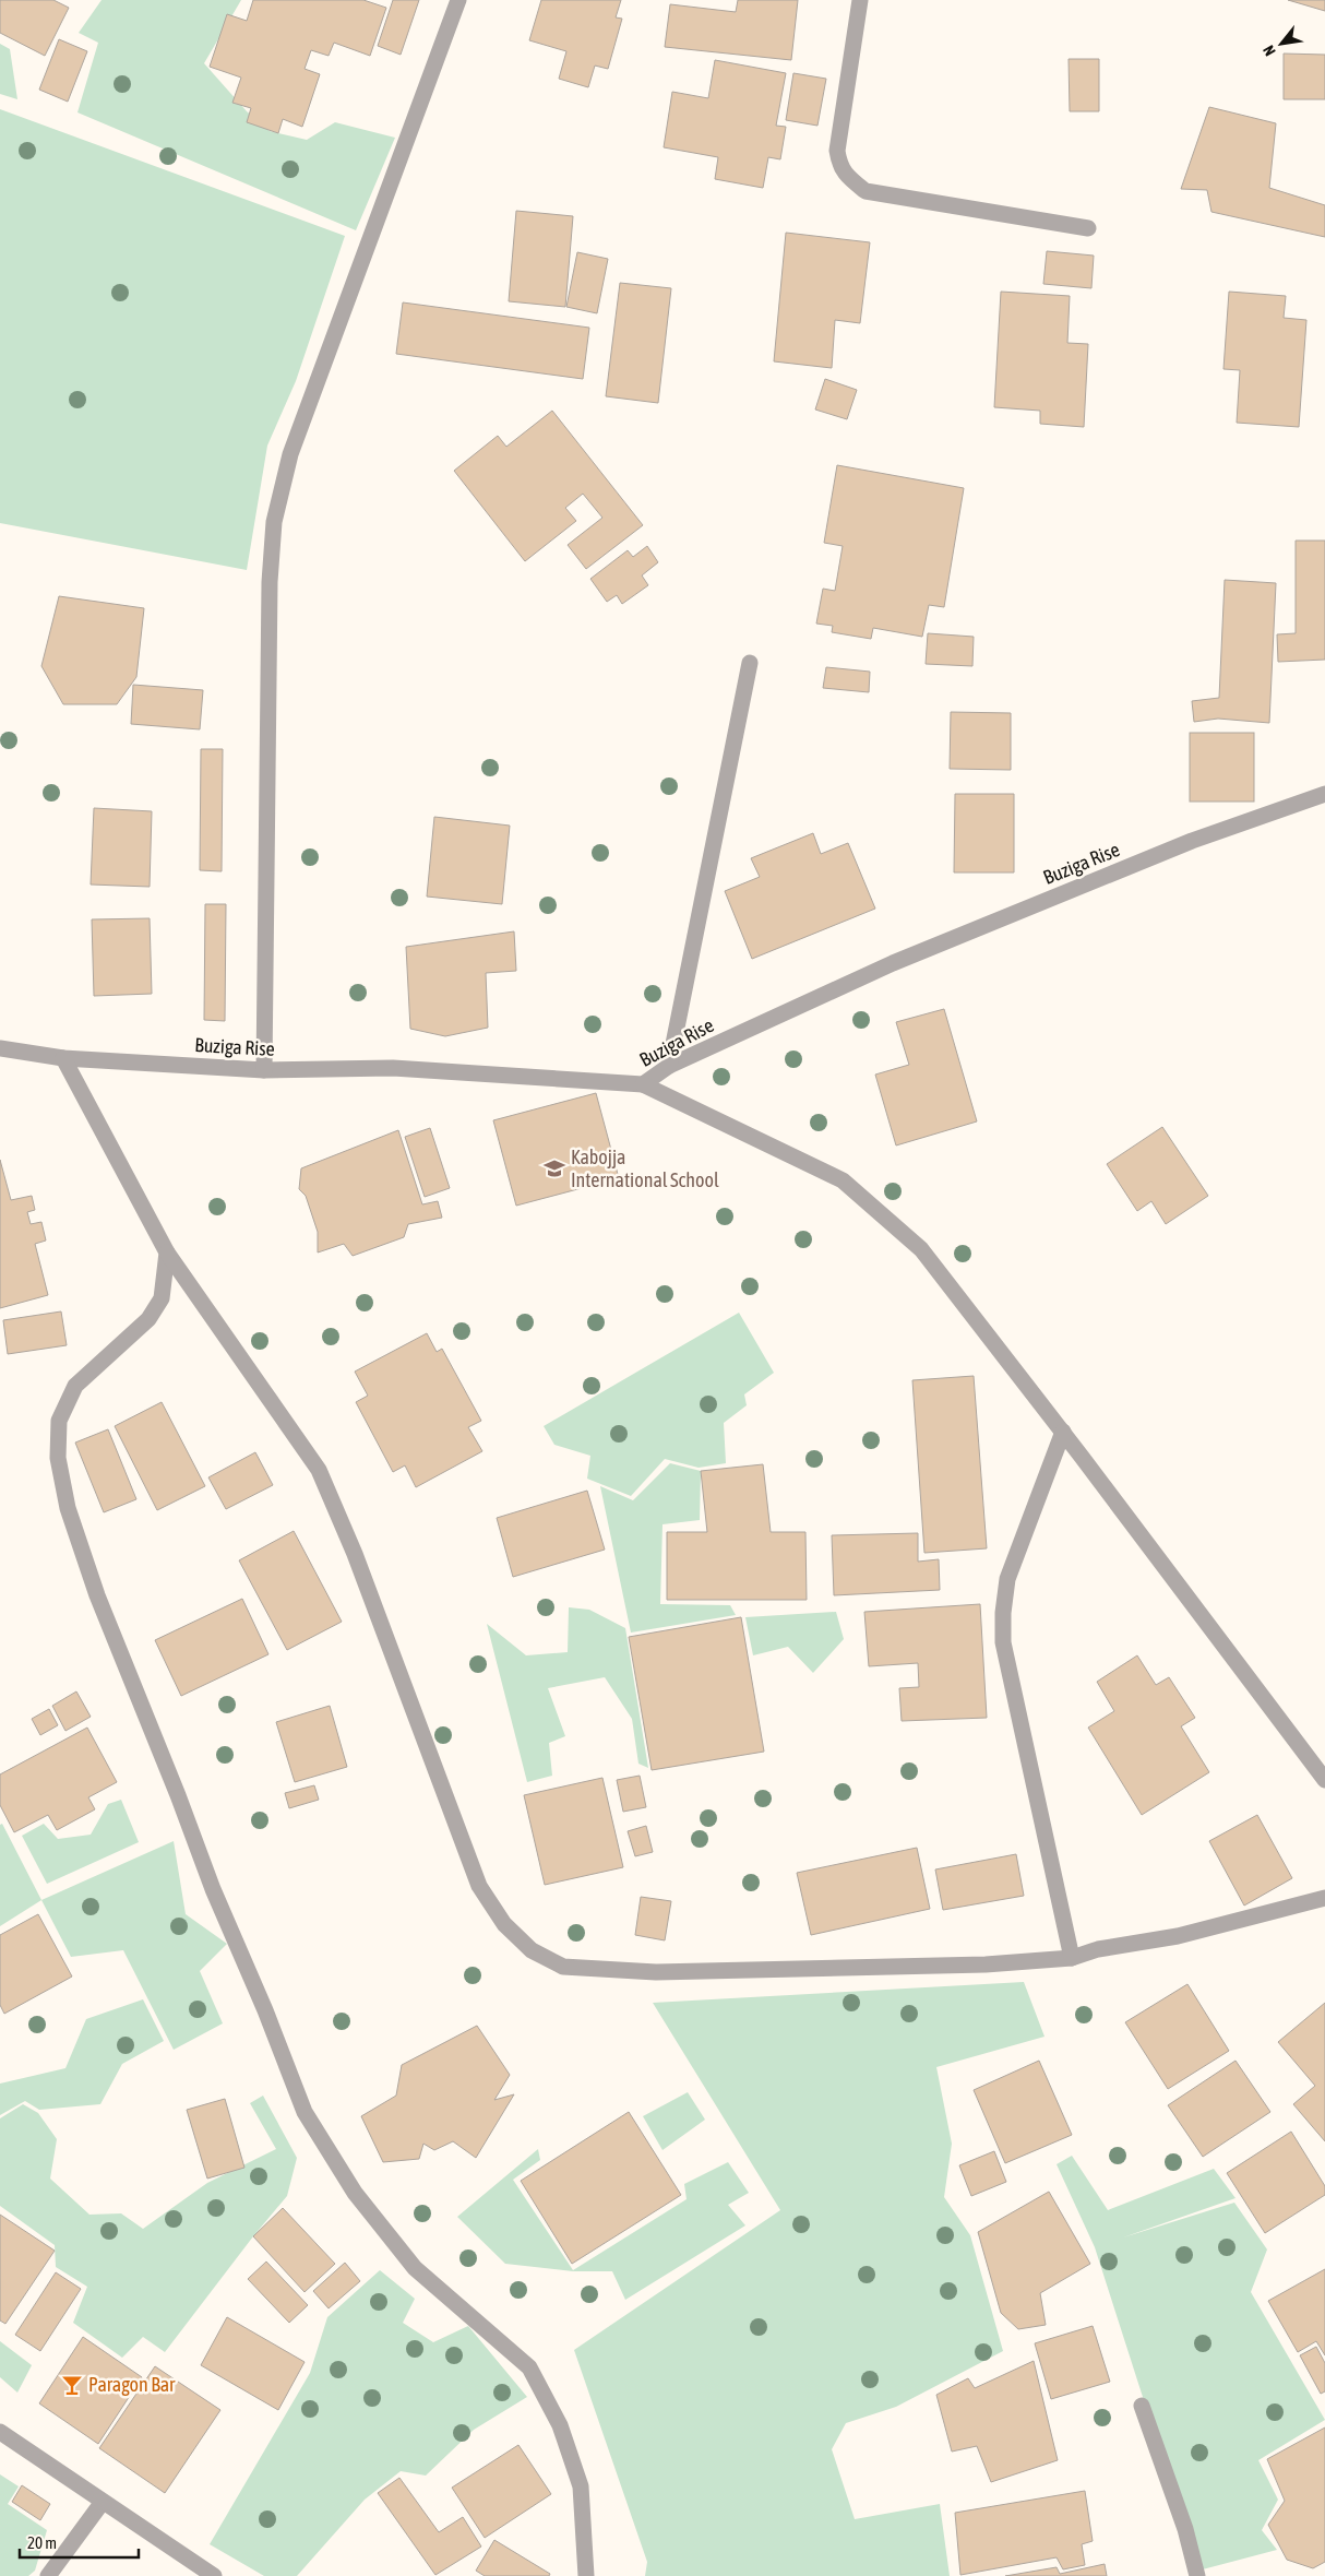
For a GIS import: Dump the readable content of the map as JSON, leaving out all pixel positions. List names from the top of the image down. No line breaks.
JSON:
{"streets":{"street":["Buziga Rise"]},"places":{"school or university":["Kabojja International School"],"bar":["Paragon Bar"]},"scale_bar":"20 m","north":"bottom left"}
